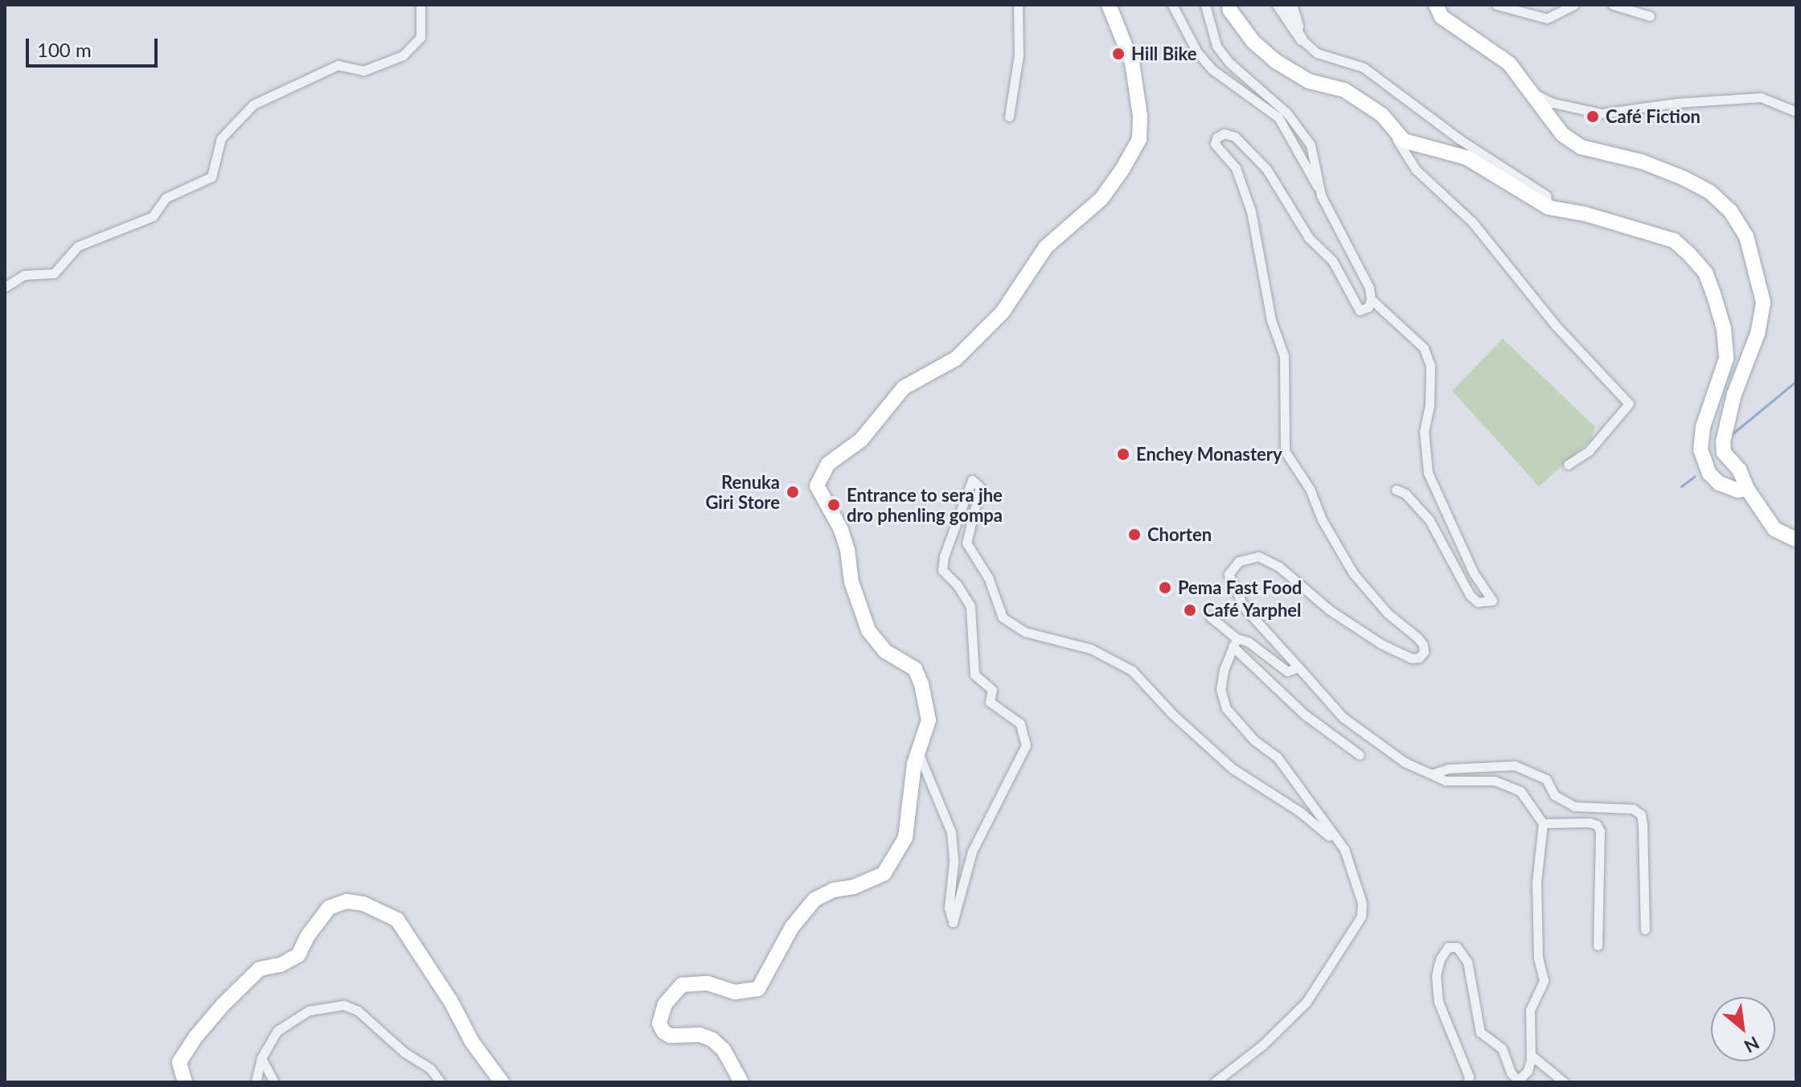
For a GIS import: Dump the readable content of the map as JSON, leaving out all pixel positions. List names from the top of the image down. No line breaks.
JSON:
{"places":["Hill Bike","Café Fiction","Enchey Monastery","Renuka Giri Store","Entrance to sera jhe dro phenling gompa","Chorten","Pema Fast Food","Café Yarphel"],"scale_bar":"100 m","north":"bottom right"}
